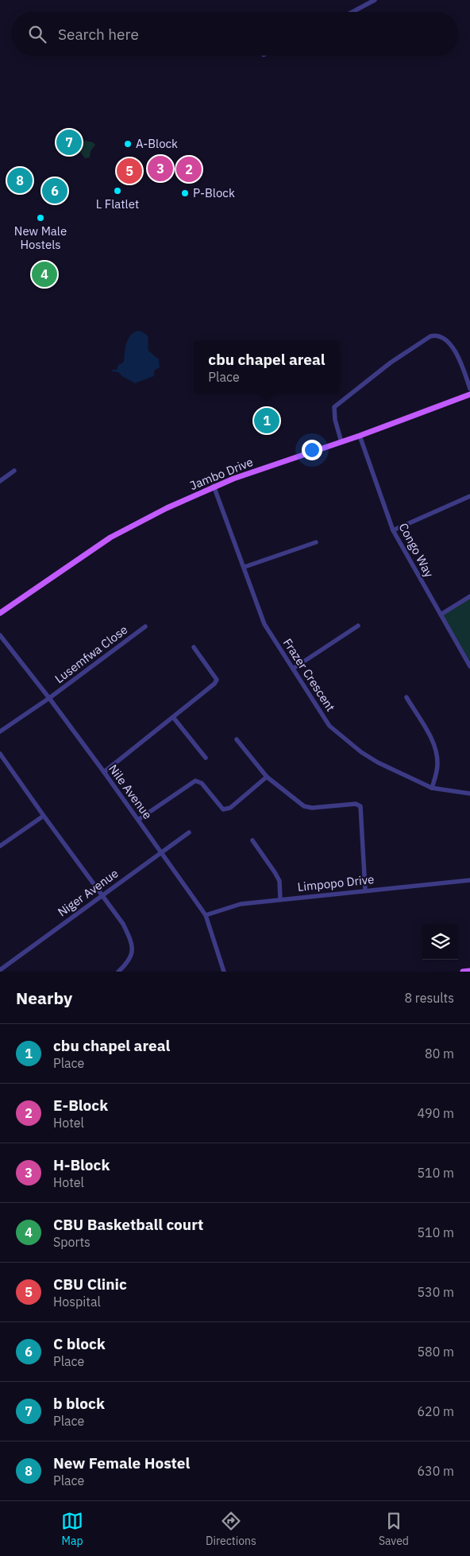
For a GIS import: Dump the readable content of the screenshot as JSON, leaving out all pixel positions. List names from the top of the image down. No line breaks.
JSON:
{"streets":{"main road":["Jambo Drive"],"street":["Congo Way","Lusemfwa Close","Frazer Crescent","Nile Avenue","Limpopo Drive","Niger Avenue"]},"crossings":[["Jambo Drive","Congo Way"],["Jambo Drive","Frazer Crescent"],["Lusemfwa Close","Nile Avenue"],["Nile Avenue","Limpopo Drive"],["Nile Avenue","Niger Avenue"]],"places":["A-Block","L Flatlet","P-Block","New Male Hostels"],"page":{"search":"Search here","pins":["7","3","2","5","8","6","4","1"],"popup":["cbu chapel areal","Place"],"heading":["Nearby","8 results"],"list":[{"mark":"1","name":"cbu chapel areal","note":"Place","value":"80 m"},{"mark":"2","name":"E-Block","note":"Hotel","value":"490 m"},{"mark":"3","name":"H-Block","note":"Hotel","value":"510 m"},{"mark":"4","name":"CBU Basketball court","note":"Sports","value":"510 m"},{"mark":"5","name":"CBU Clinic","note":"Hospital","value":"530 m"},{"mark":"6","name":"C block","note":"Place","value":"580 m"},{"mark":"7","name":"b block","note":"Place","value":"620 m"},{"mark":"8","name":"New Female Hostel","note":"Place","value":"630 m"}],"nav":["Map","Directions","Saved"]}}
